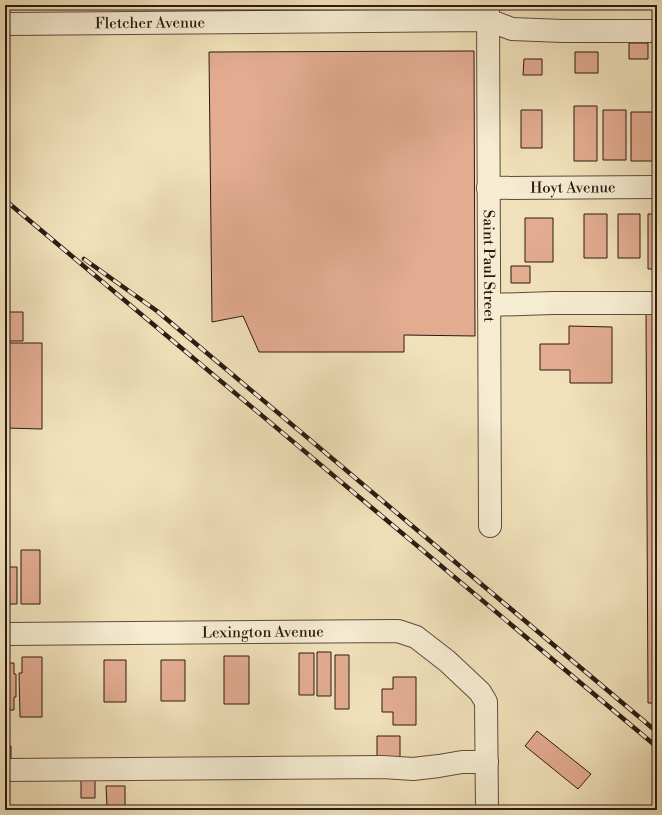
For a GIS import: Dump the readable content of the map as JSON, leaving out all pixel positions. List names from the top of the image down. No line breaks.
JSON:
{"streets":{"street":["Fletcher Avenue","Hoyt Avenue","Saint Paul Street","Lexington Avenue"]},"crossings":[["Fletcher Avenue","Saint Paul Street"],["Hoyt Avenue","Saint Paul Street"]]}
